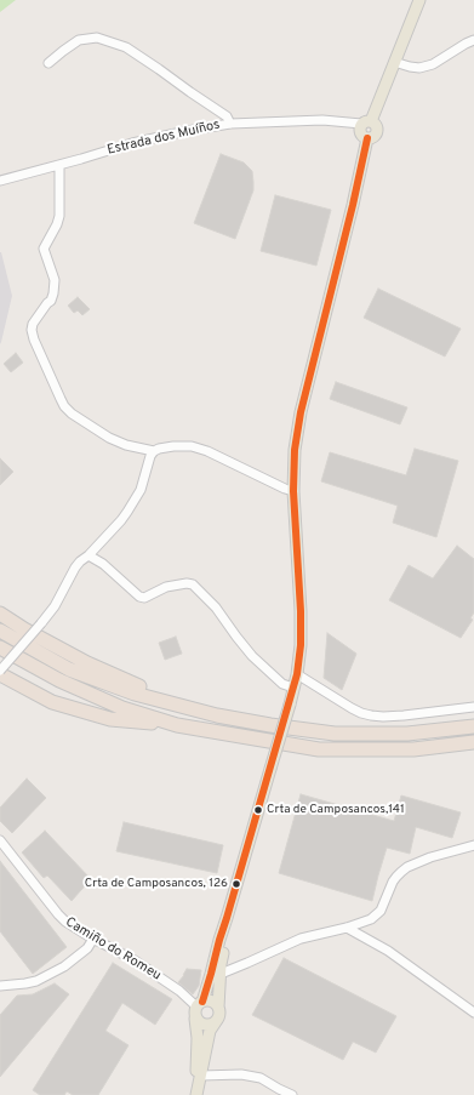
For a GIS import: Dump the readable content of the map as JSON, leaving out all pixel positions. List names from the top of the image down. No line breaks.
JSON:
{"streets":{"street":["Estrada dos Muíños","Camiño do Romeu"]},"places":["Crta de Camposancos,141","Crta de Camposancos, 126"]}
